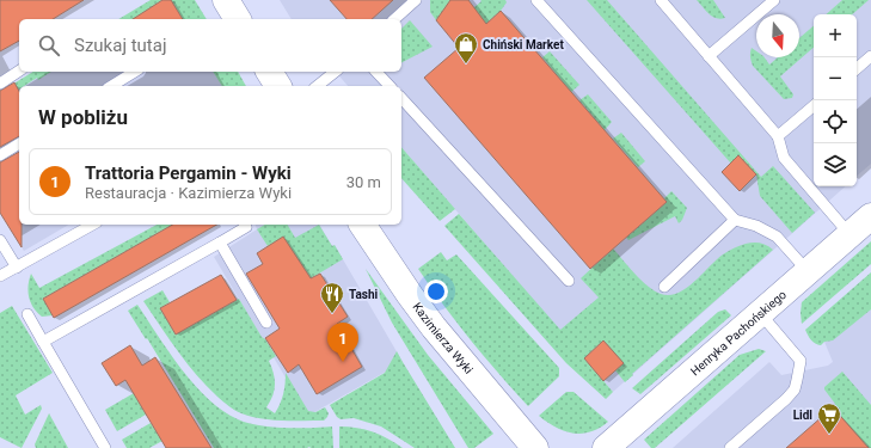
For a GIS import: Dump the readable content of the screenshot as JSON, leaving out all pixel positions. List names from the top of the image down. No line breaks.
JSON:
{"streets":{"street":["Henryka Pachońskiego","Kazimierza Wyki"]},"places":{"shop":["Chiński Market"],"restaurant":["Tashi"],"supermarket":["Lidl"]},"north":"bottom","page":{"map_buttons":["+","−"],"search":"Szukaj tutaj","heading":"W pobliżu","list":[{"mark":"1","name":"Trattoria Pergamin - Wyki","note":"Restauracja · Kazimierza Wyki","value":"30 m"}],"pins":"1"}}
